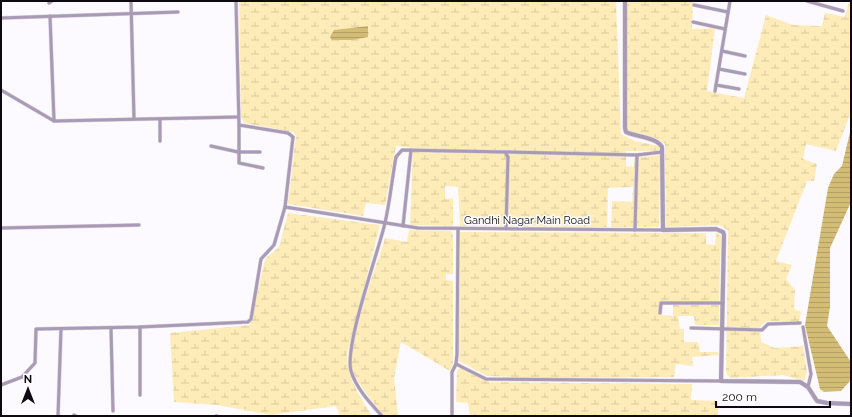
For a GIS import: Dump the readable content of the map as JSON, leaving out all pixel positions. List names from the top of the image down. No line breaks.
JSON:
{"streets":{"street":["Gandhi Nagar Main Road"]},"scale_bar":"200 m","north":"top"}
